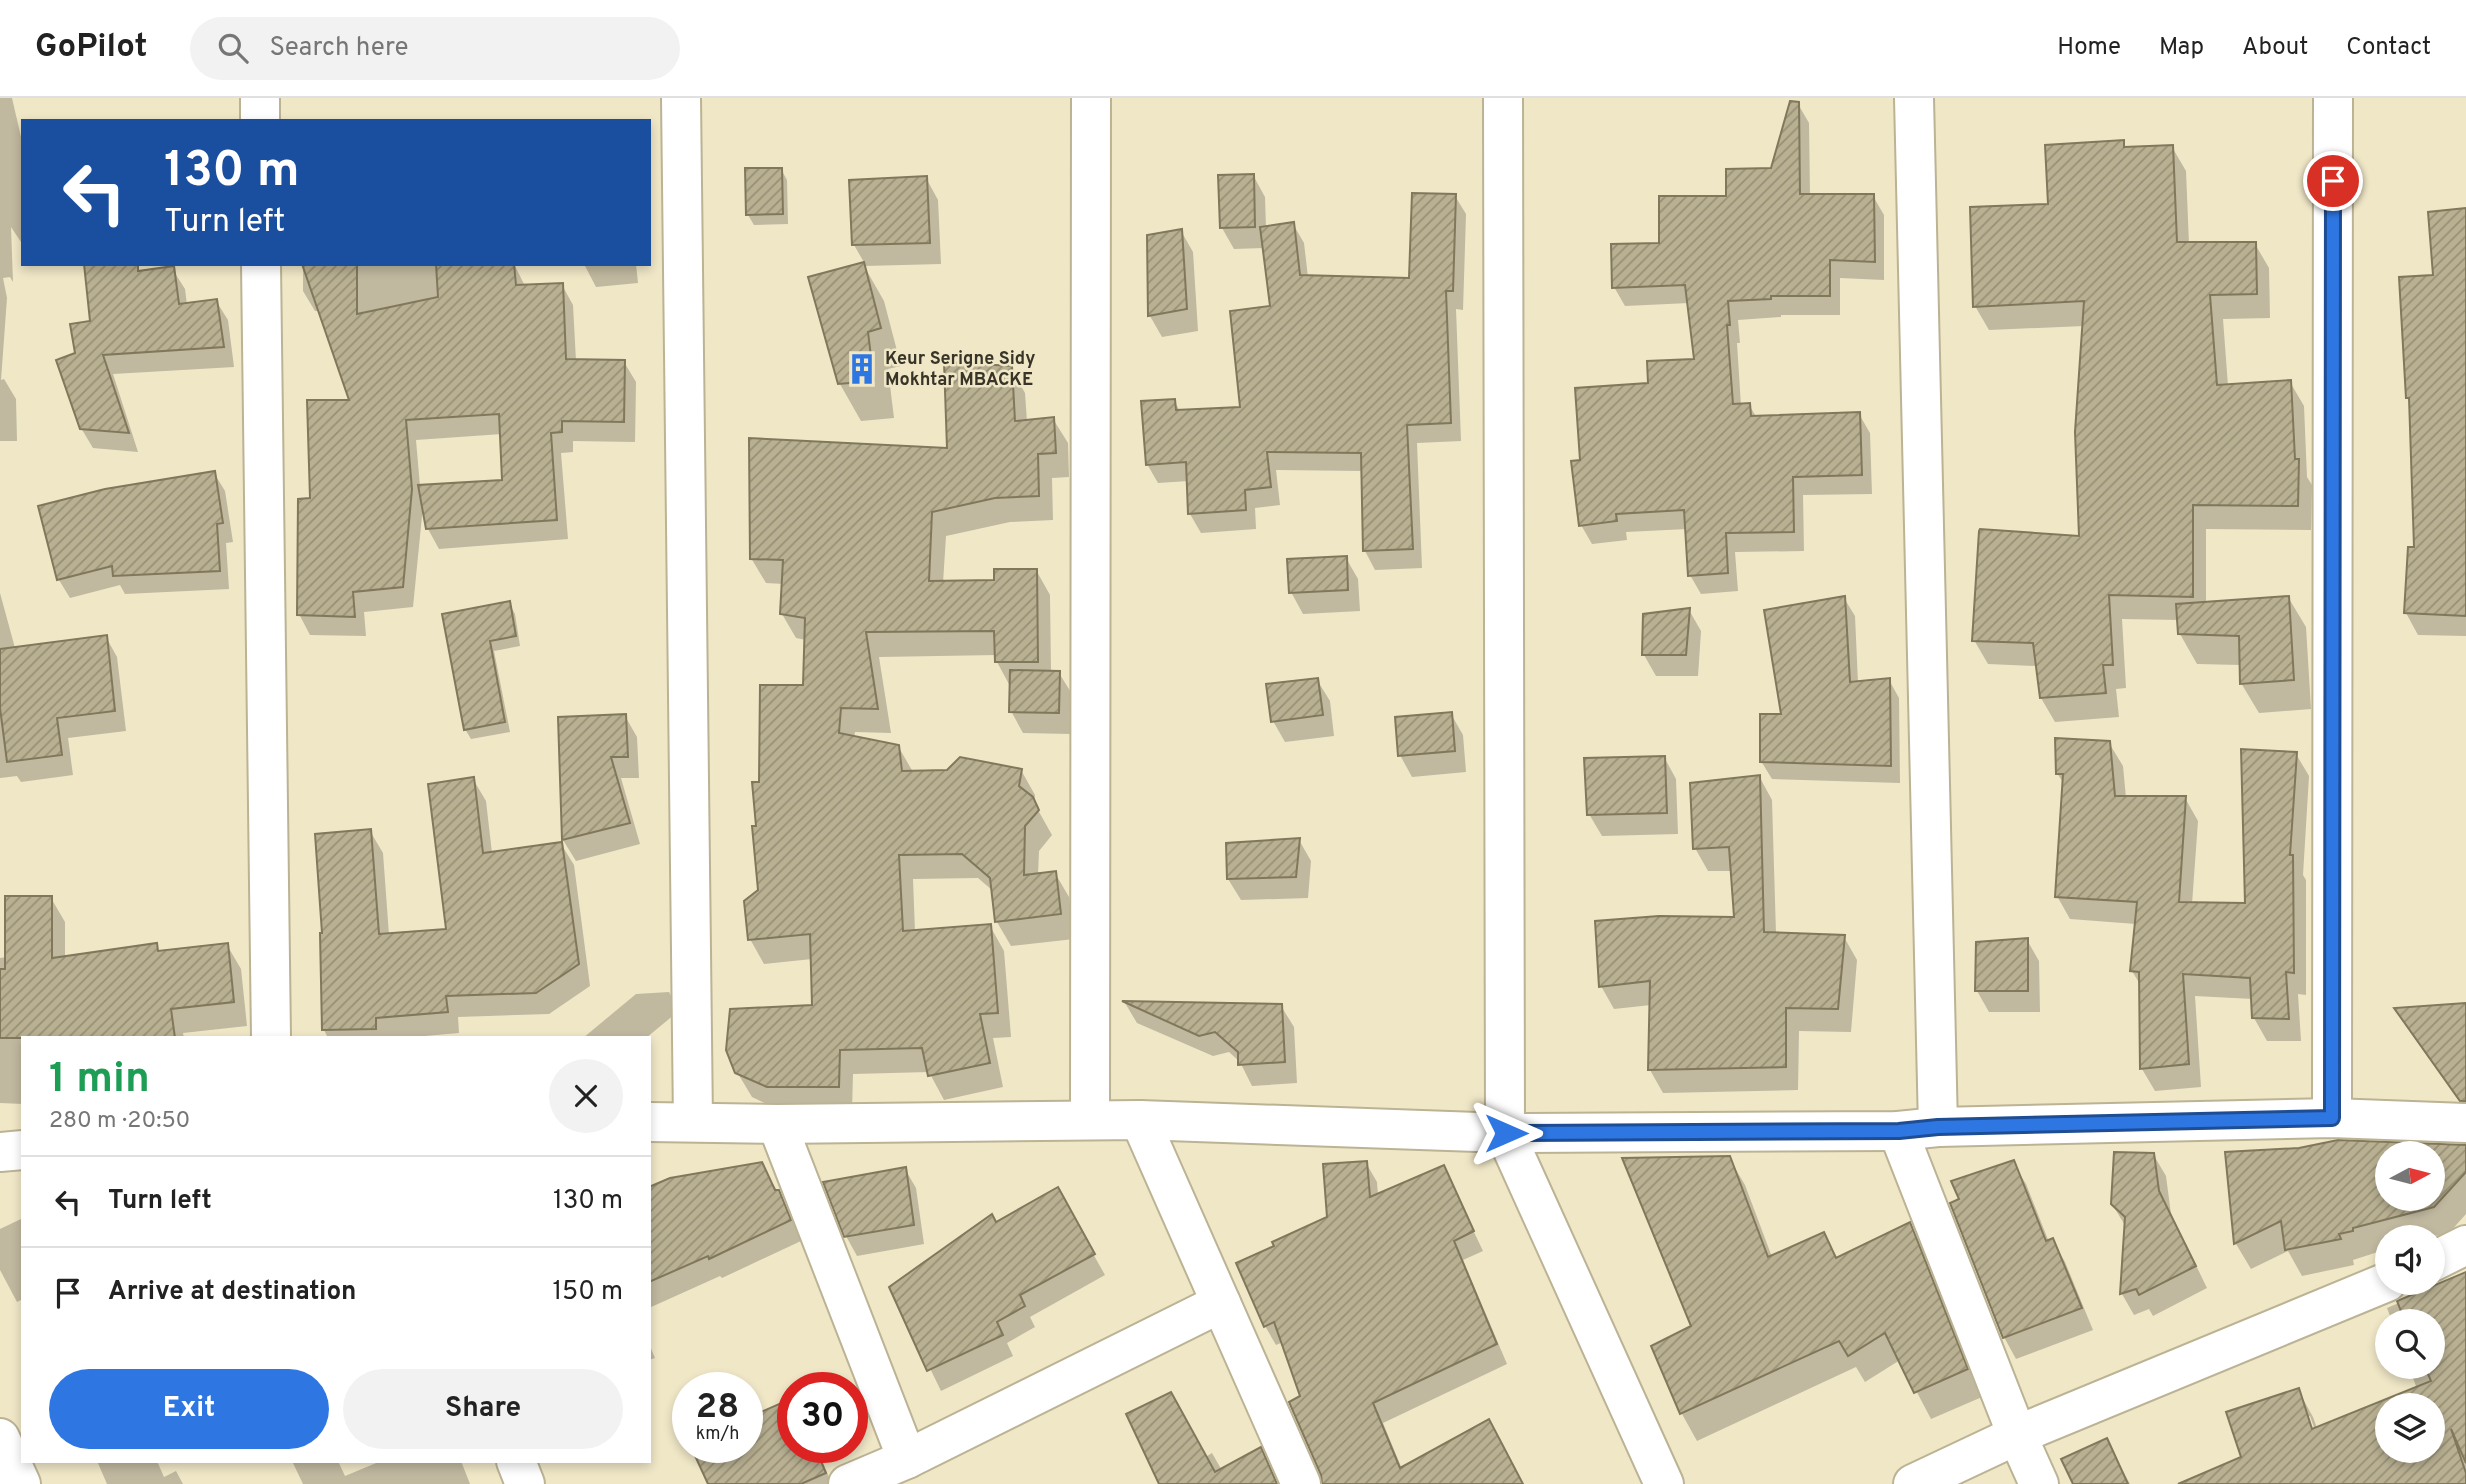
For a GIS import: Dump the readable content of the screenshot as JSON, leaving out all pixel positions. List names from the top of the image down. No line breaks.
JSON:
{"places":{"building":["Keur Serigne Sidy Mokhtar MBACKE"]},"north":"right","page":{"header":"GoPilot","search":"Search here","nav":["Home","Map","About","Contact"],"turn":["130 m","Turn left"],"heading":["1 min","280 m · 20:50"],"list":[{"name":"Turn left","value":"130 m"},{"name":"Arrive at destination","value":"150 m"}],"buttons":["Exit","Share"],"speed":"28 km/h","limit":"30"}}
